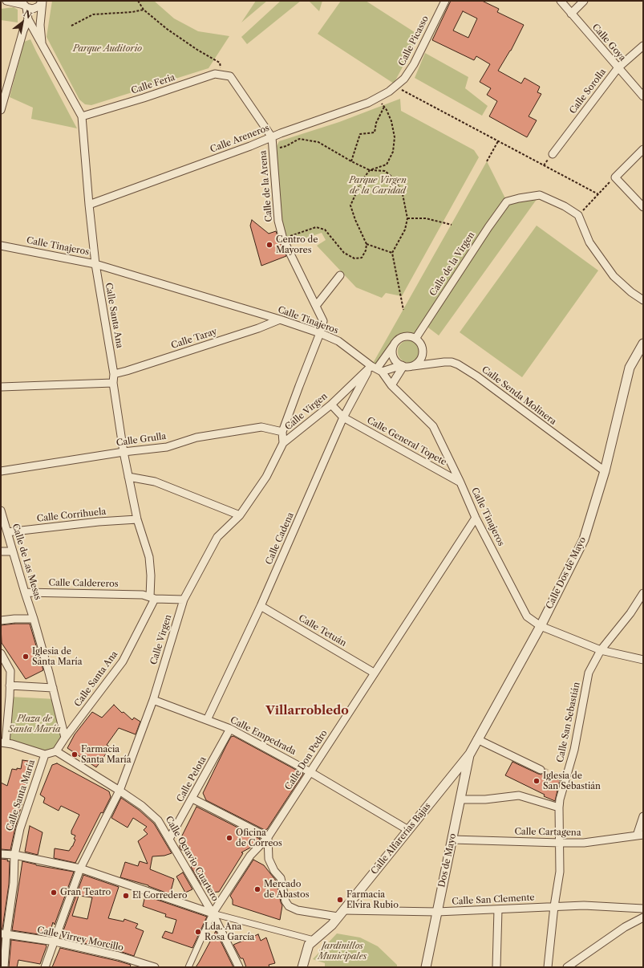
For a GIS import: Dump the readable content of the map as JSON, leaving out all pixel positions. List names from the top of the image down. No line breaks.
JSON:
{"streets":{"street":["Calle Picasso","Calle Goya","Calle Feria","Calle Sorolla","Calle Areneros","Calle de la Arena","Calle Tinajeros","Calle de la Virgen","Calle Santa Ana","Calle Taray","Calle Senda Molinera","Calle Virgen","Calle Grulla","Calle General Topete","Calle Corrihuela","Calle Cadena","Calle de Las Mesas","Calle Dos de Mayo","Calle Caldereros","Calle Tetuán","Calle San Sebastián","Calle Empedrada","Calle Don Pedro","Calle Pelota","Calle Santa María","Calle Cartagena","Calle Alfarerías Bajas","Calle Octavio Cuartero","Dos de Mayo","Calle San Clemente","Calle Virrey Morcillo"]},"crossings":[["Calle Picasso","Calle Areneros"],["Calle Goya","Calle Sorolla"],["Calle Feria","Calle Areneros"],["Calle Feria","Calle de la Arena"],["Calle Feria","Calle Santa Ana"],["Calle Areneros","Calle de la Arena"],["Calle Areneros","Calle Santa Ana"],["Calle de la Arena","Calle Tinajeros"],["Calle de la Arena","Calle Virgen"],["Calle de la Arena","Calle Grulla"],["Calle Tinajeros","Calle Santa Ana"],["Calle Tinajeros","Calle Taray"],["Calle Tinajeros","Calle Virgen"],["Calle Tinajeros","Calle General Topete"],["Calle Tinajeros","Calle Cadena"],["Calle Tinajeros","Calle Dos de Mayo"],["Calle Tinajeros","Calle San Sebastián"],["Calle Tinajeros","Calle Don Pedro"],["Calle de la Virgen","Calle Senda Molinera"],["Calle Santa Ana","Calle Taray"],["Calle Santa Ana","Calle Grulla"],["Calle Santa Ana","Calle Corrihuela"],["Calle Santa Ana","Calle Caldereros"],["Calle Senda Molinera","Calle Dos de Mayo"],["Calle Virgen","Calle General Topete"],["Calle Virgen","Calle Cadena"],["Calle Virgen","Calle Empedrada"],["Calle Virgen","Calle Octavio Cuartero"],["Calle Virgen","Calle Virrey Morcillo"],["Calle General Topete","Calle Cadena"],["Calle Corrihuela","Calle de Las Mesas"],["Calle Cadena","Calle Tetuán"],["Calle Cadena","Calle Empedrada"],["Calle de Las Mesas","Calle Caldereros"],["Calle Dos de Mayo","Calle Alfarerías Bajas"],["Calle Dos de Mayo","Dos de Mayo"],["Calle Tetuán","Calle Don Pedro"],["Calle San Sebastián","Calle Cartagena"],["Calle San Sebastián","Calle San Clemente"],["Calle Empedrada","Calle Don Pedro"],["Calle Empedrada","Calle Pelota"],["Calle Empedrada","Calle Alfarerías Bajas"],["Calle Don Pedro","Calle Octavio Cuartero"],["Calle Don Pedro","Calle San Clemente"],["Calle Pelota","Calle Octavio Cuartero"],["Calle Santa María","Calle Octavio Cuartero"],["Calle Santa María","Calle Virrey Morcillo"],["Calle Cartagena","Dos de Mayo"],["Calle Alfarerías Bajas","Dos de Mayo"],["Calle Alfarerías Bajas","Calle San Clemente"],["Dos de Mayo","Calle San Clemente"]],"districts":["Villarrobledo"],"parks":["Parque Auditorio","Parque Virgen de la Caridad","Plaza de Santa María","Jardinillos Municipales"],"places":["Centro de Mayores","Iglesia de Santa María","Farmacia Santa María","Iglesia de San Sebastián","Oficina de Correos","Mercado de Abastos","Gran Teatro","El Corredero","Farmacia Elvira Rubio","Lda. Ana Rosa García"],"north":"top right"}
